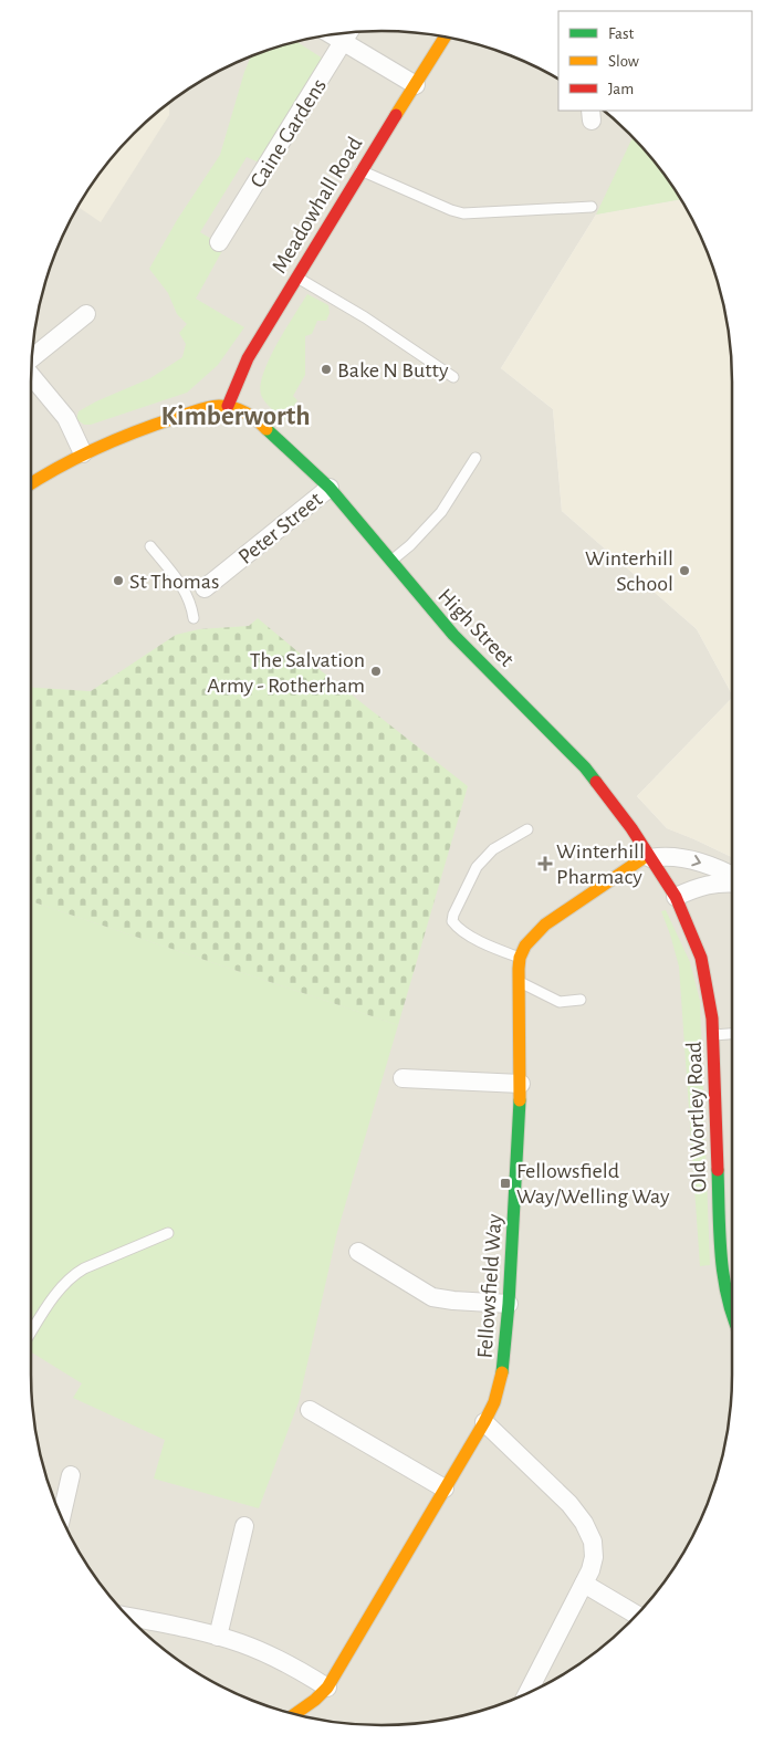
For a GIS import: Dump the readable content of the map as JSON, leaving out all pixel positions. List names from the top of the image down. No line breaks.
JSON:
{"streets":{"street":["Caine Gardens","Meadowhall Road","Peter Street","High Street","Old Wortley Road","Fellowsfield Way"]},"crossings":[["Meadowhall Road","High Street"],["Peter Street","High Street"],["High Street","Old Wortley Road"]],"districts":["Kimberworth"],"places":{"other":["Bake N Butty","Winterhill School","St Thomas","The Salvation Army - Rotherham"],"health":["Winterhill Pharmacy"],"transit":["Fellowsfield Way/Welling Way"]},"legend":["Fast","Slow","Jam"]}
